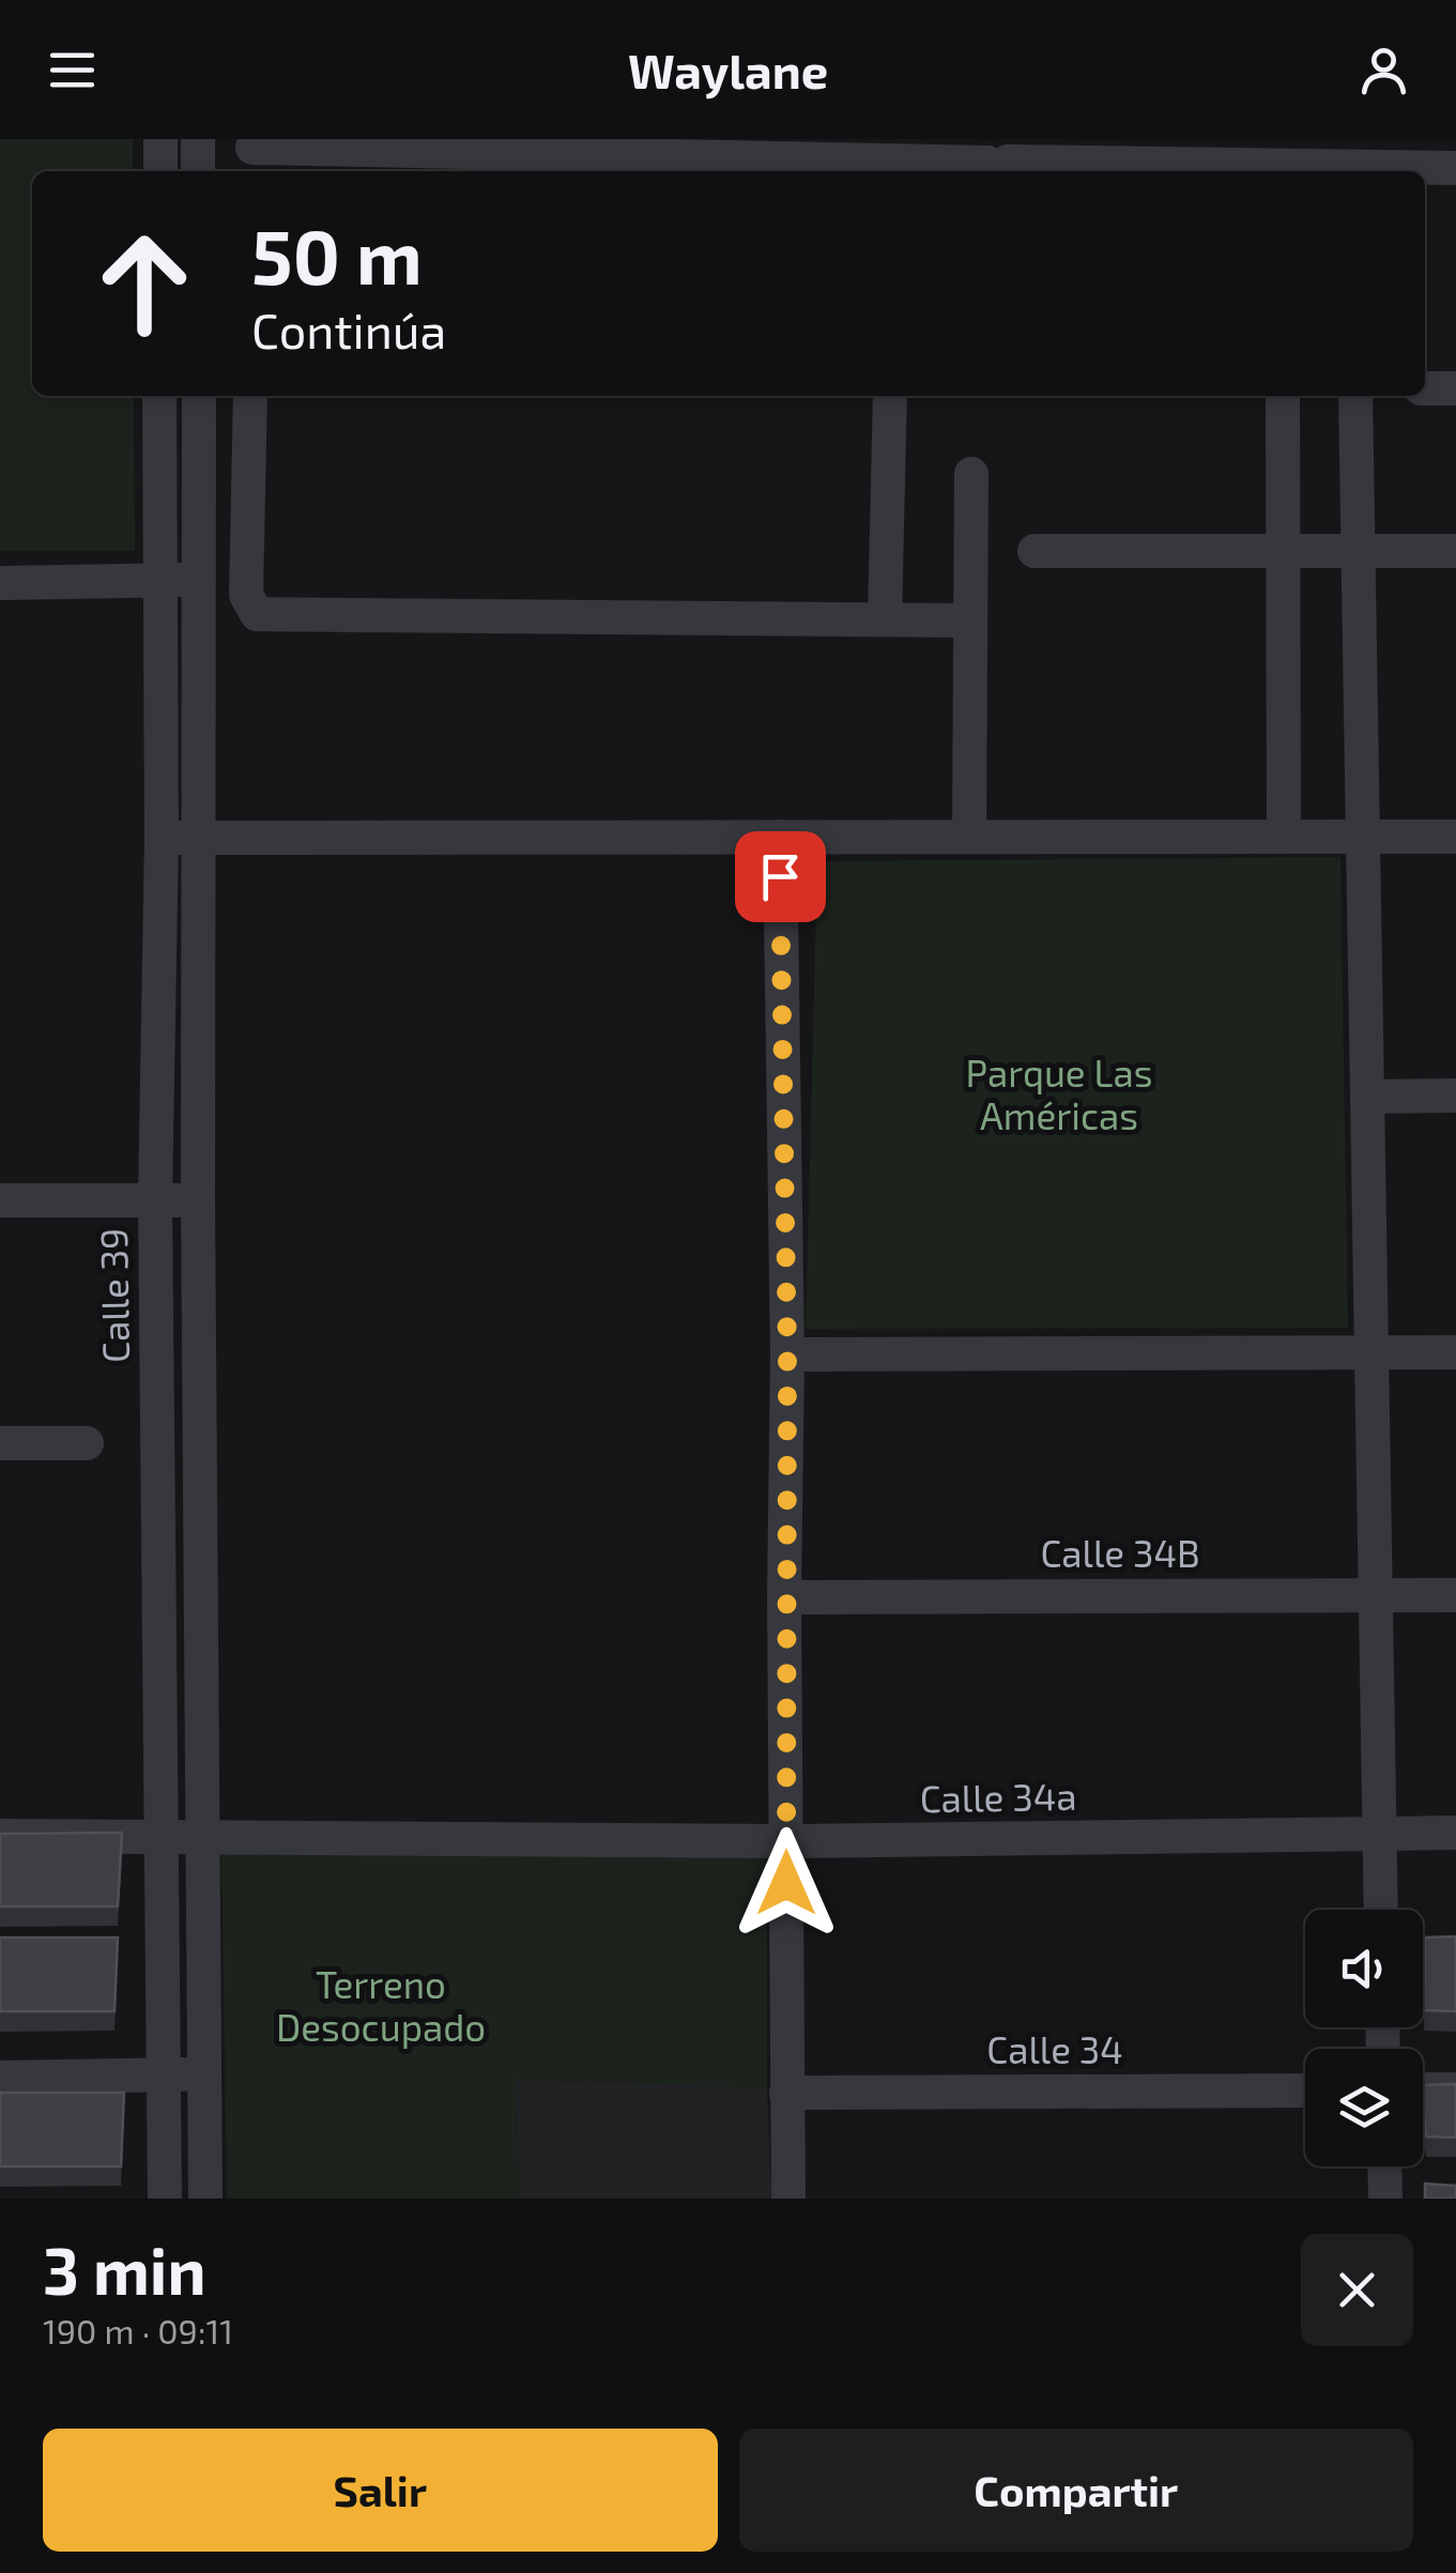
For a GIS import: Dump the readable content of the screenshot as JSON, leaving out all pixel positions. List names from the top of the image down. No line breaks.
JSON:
{"streets":{"street":["Calle 39","Calle 34B","Calle 34a","Calle 34"]},"crossings":[["Calle 39","Calle 34a"]],"parks":["Parque Las Américas","Terreno Desocupado"],"page":{"header":"Waylane","turn":["50 m","Continúa"],"heading":["3 min","190 m · 09:11"],"buttons":["Salir","Compartir"]}}
